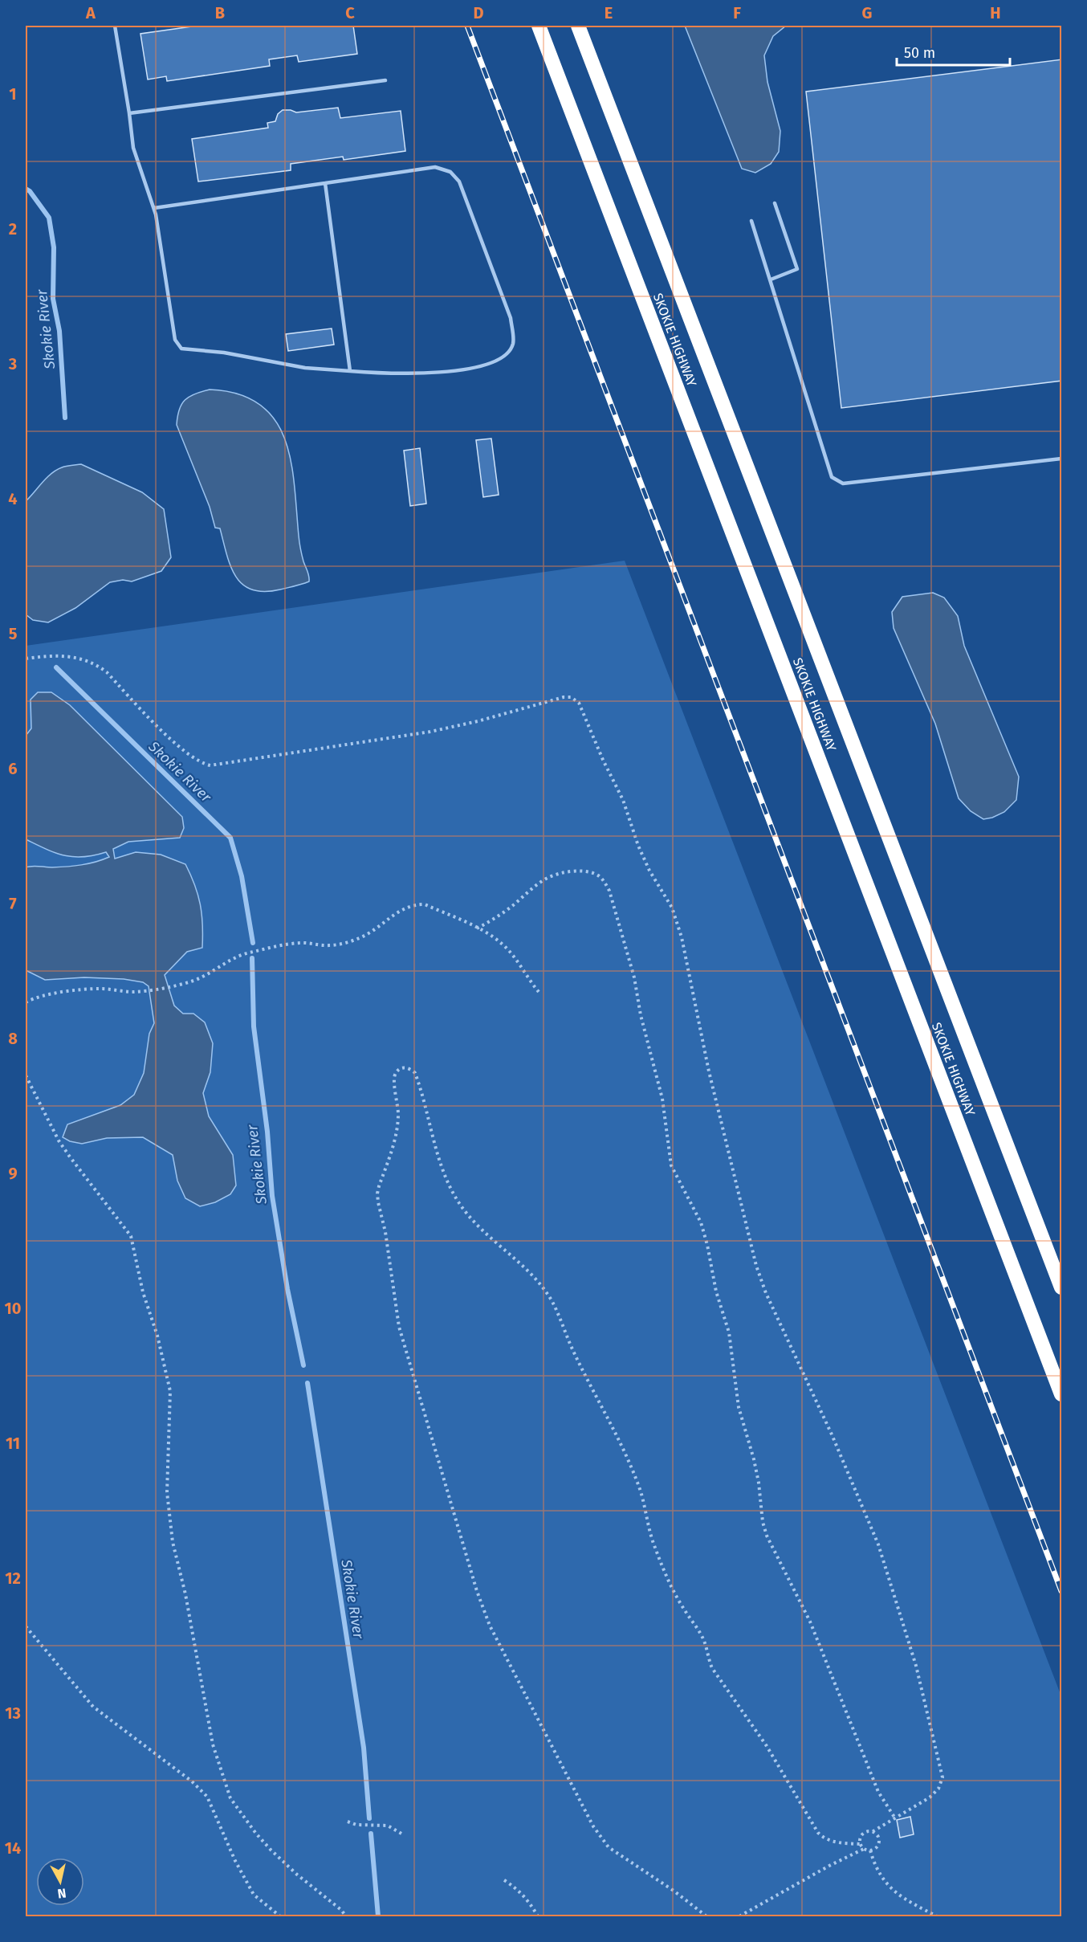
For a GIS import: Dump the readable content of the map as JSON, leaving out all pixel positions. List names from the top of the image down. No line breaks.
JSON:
{"streets":{"highway":["SKOKIE HIGHWAY"]},"water":["Skokie River"],"scale_bar":"50 m","north":"bottom","grid":{"columns":["A","B","C","D","E","F","G","H"],"rows":["1","2","3","4","5","6","7","8","9","10","11","12","13","14"]}}
